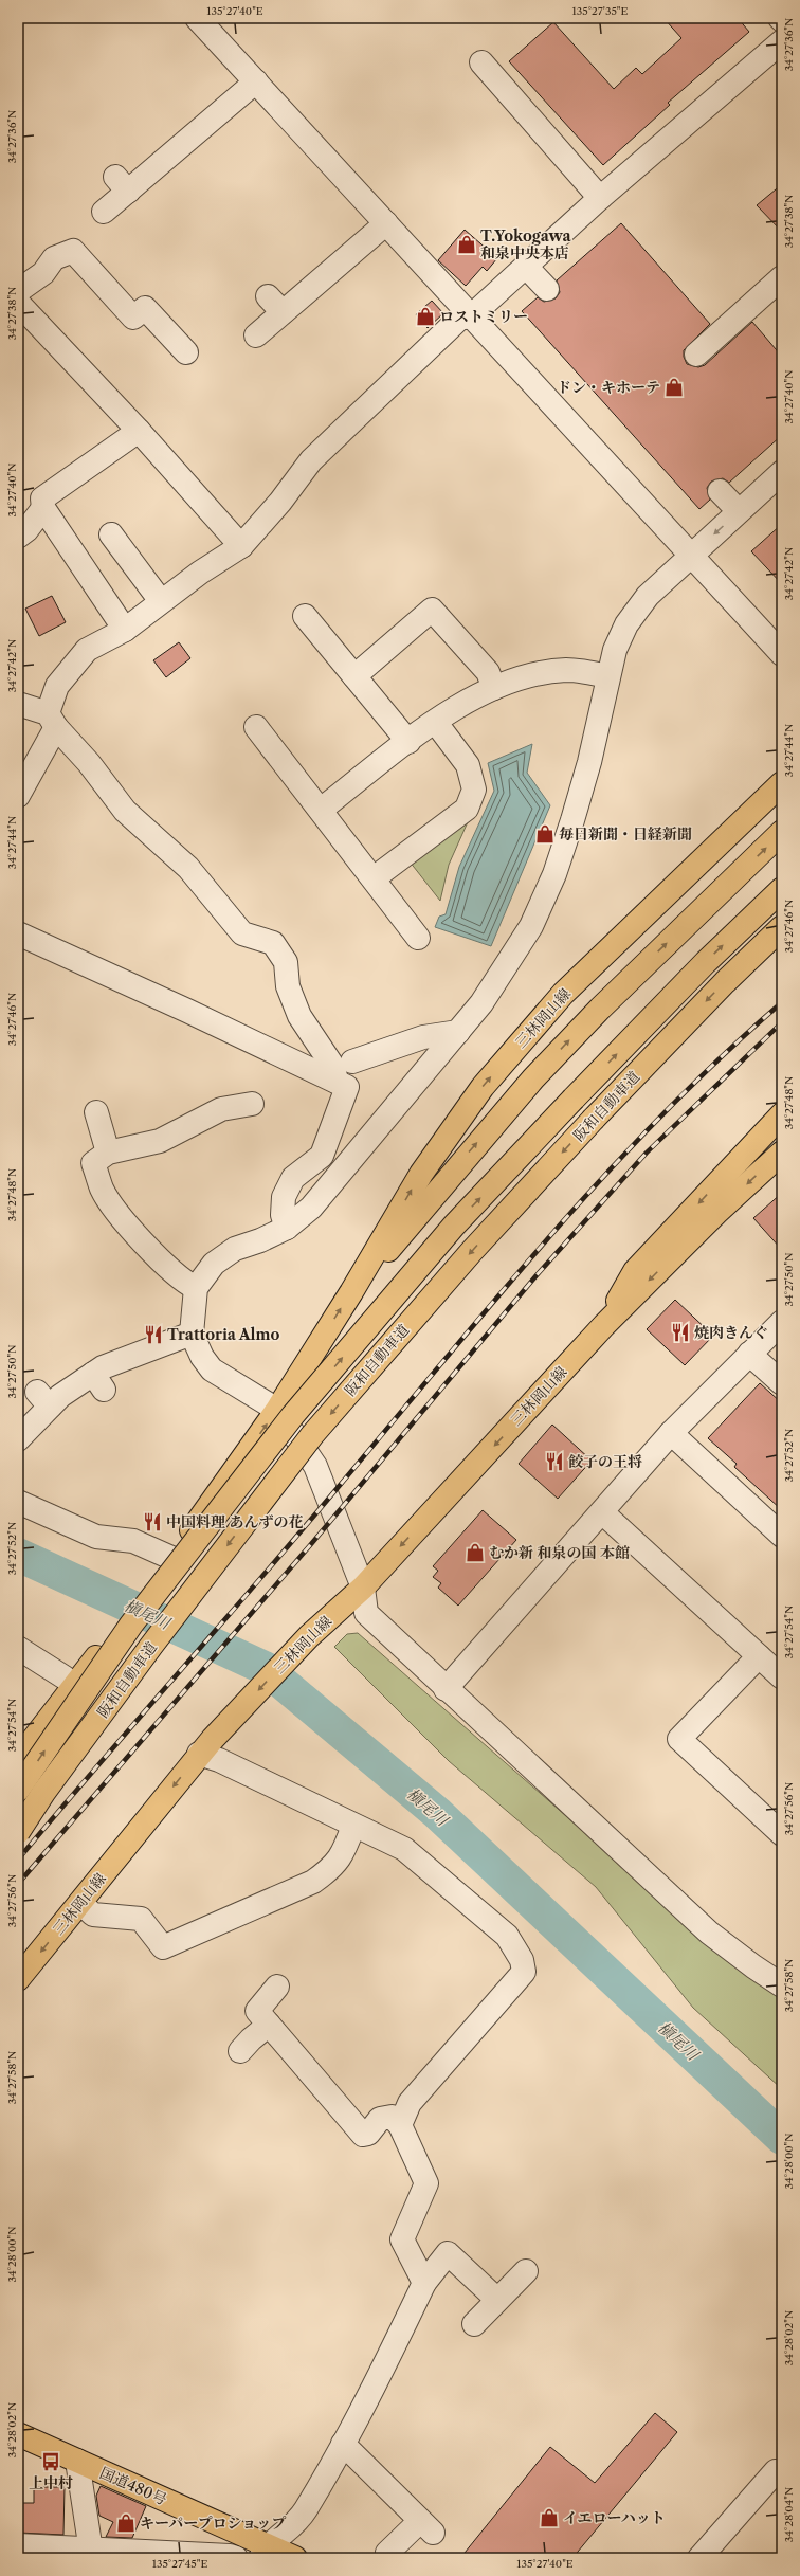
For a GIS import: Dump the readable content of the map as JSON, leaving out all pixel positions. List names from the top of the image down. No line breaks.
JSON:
{"streets":{"main road":["三林岡山線","阪和自動車道","国道480号"]},"water":["槇尾川"],"places":{"shop":["T.Yokogawa 和泉中央本店","ロストミリー","ドン・キホーテ","毎日新聞・日経新聞","むか新 和泉の国 本館","イエローハット","キーパープロショップ"],"restaurant":["焼肉きんぐ","Trattoria Almo","餃子の王将","中国料理 あんずの花"],"bus stop":["上中村"]},"coordinates":["135°27'40\"E","135°27'35\"E","34°27'36\"N","34°27'38\"N","34°27'40\"N","34°27'42\"N","34°27'44\"N","34°27'46\"N","34°27'48\"N","34°27'50\"N","34°27'52\"N","34°27'54\"N","34°27'56\"N","34°27'58\"N","34°28'00\"N","34°28'02\"N","34°28'04\"N","135°27'45\"E"]}
